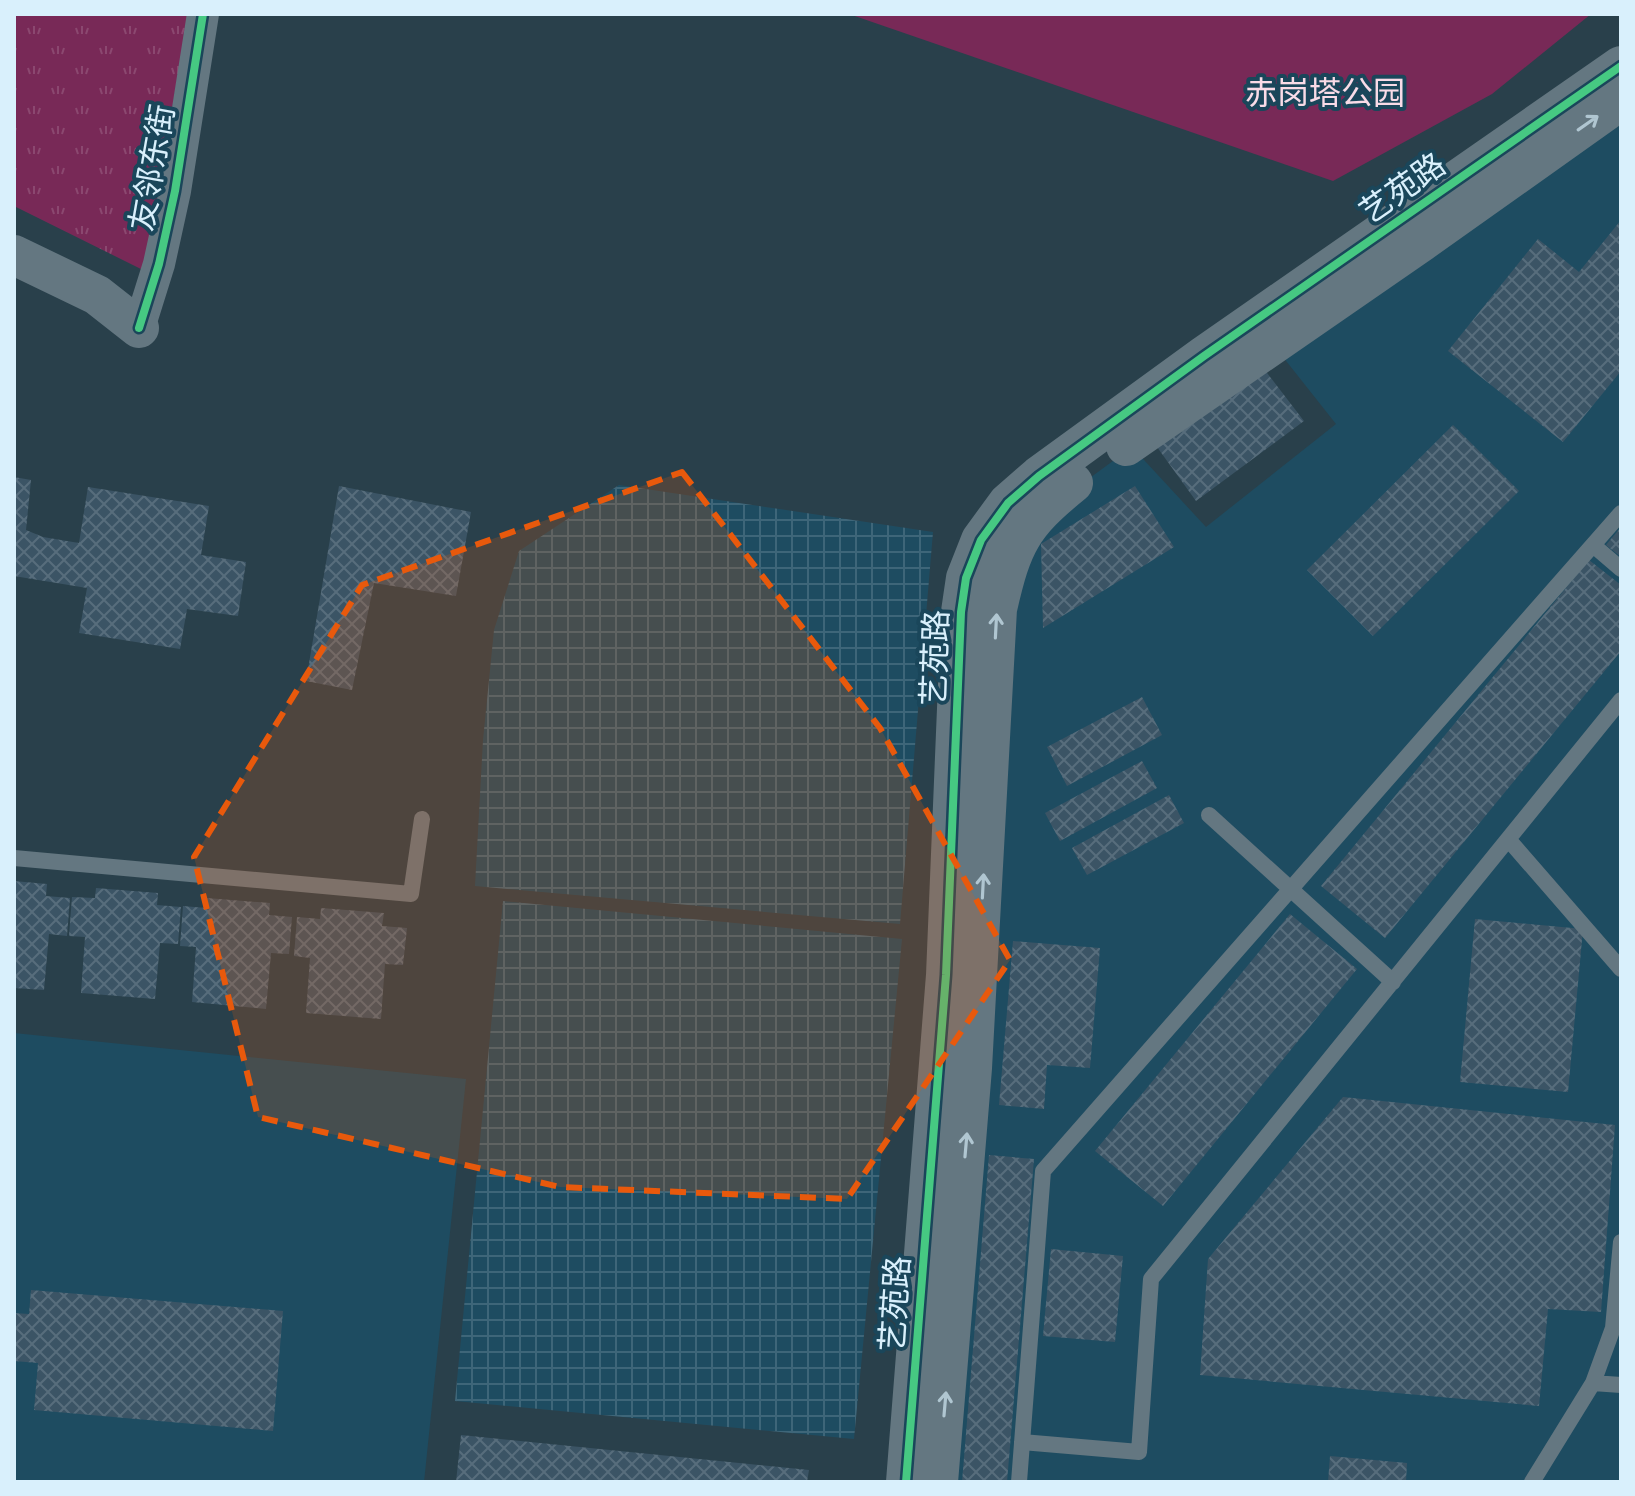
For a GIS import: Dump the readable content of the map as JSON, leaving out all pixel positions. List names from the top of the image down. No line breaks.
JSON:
{"streets":{"street":["友邻东街","艺苑路"]},"parks":["赤岗塔公园"]}
